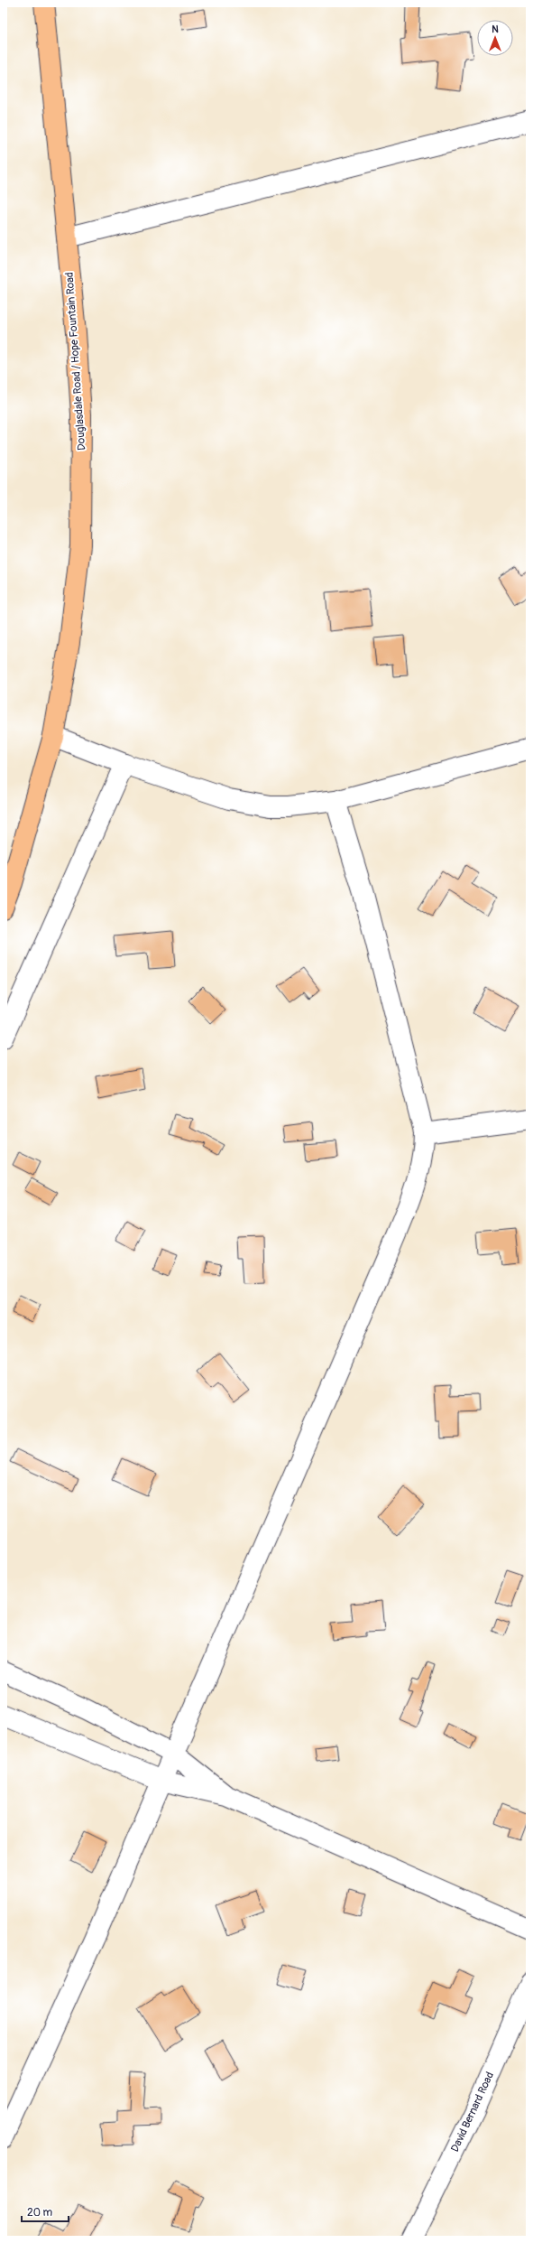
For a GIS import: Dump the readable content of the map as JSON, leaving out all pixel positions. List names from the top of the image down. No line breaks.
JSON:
{"streets":{"main road":["Douglasdale Road / Hope Fountain Road"],"street":["David Bernard Road"]},"scale_bar":"20 m","north":"top"}
